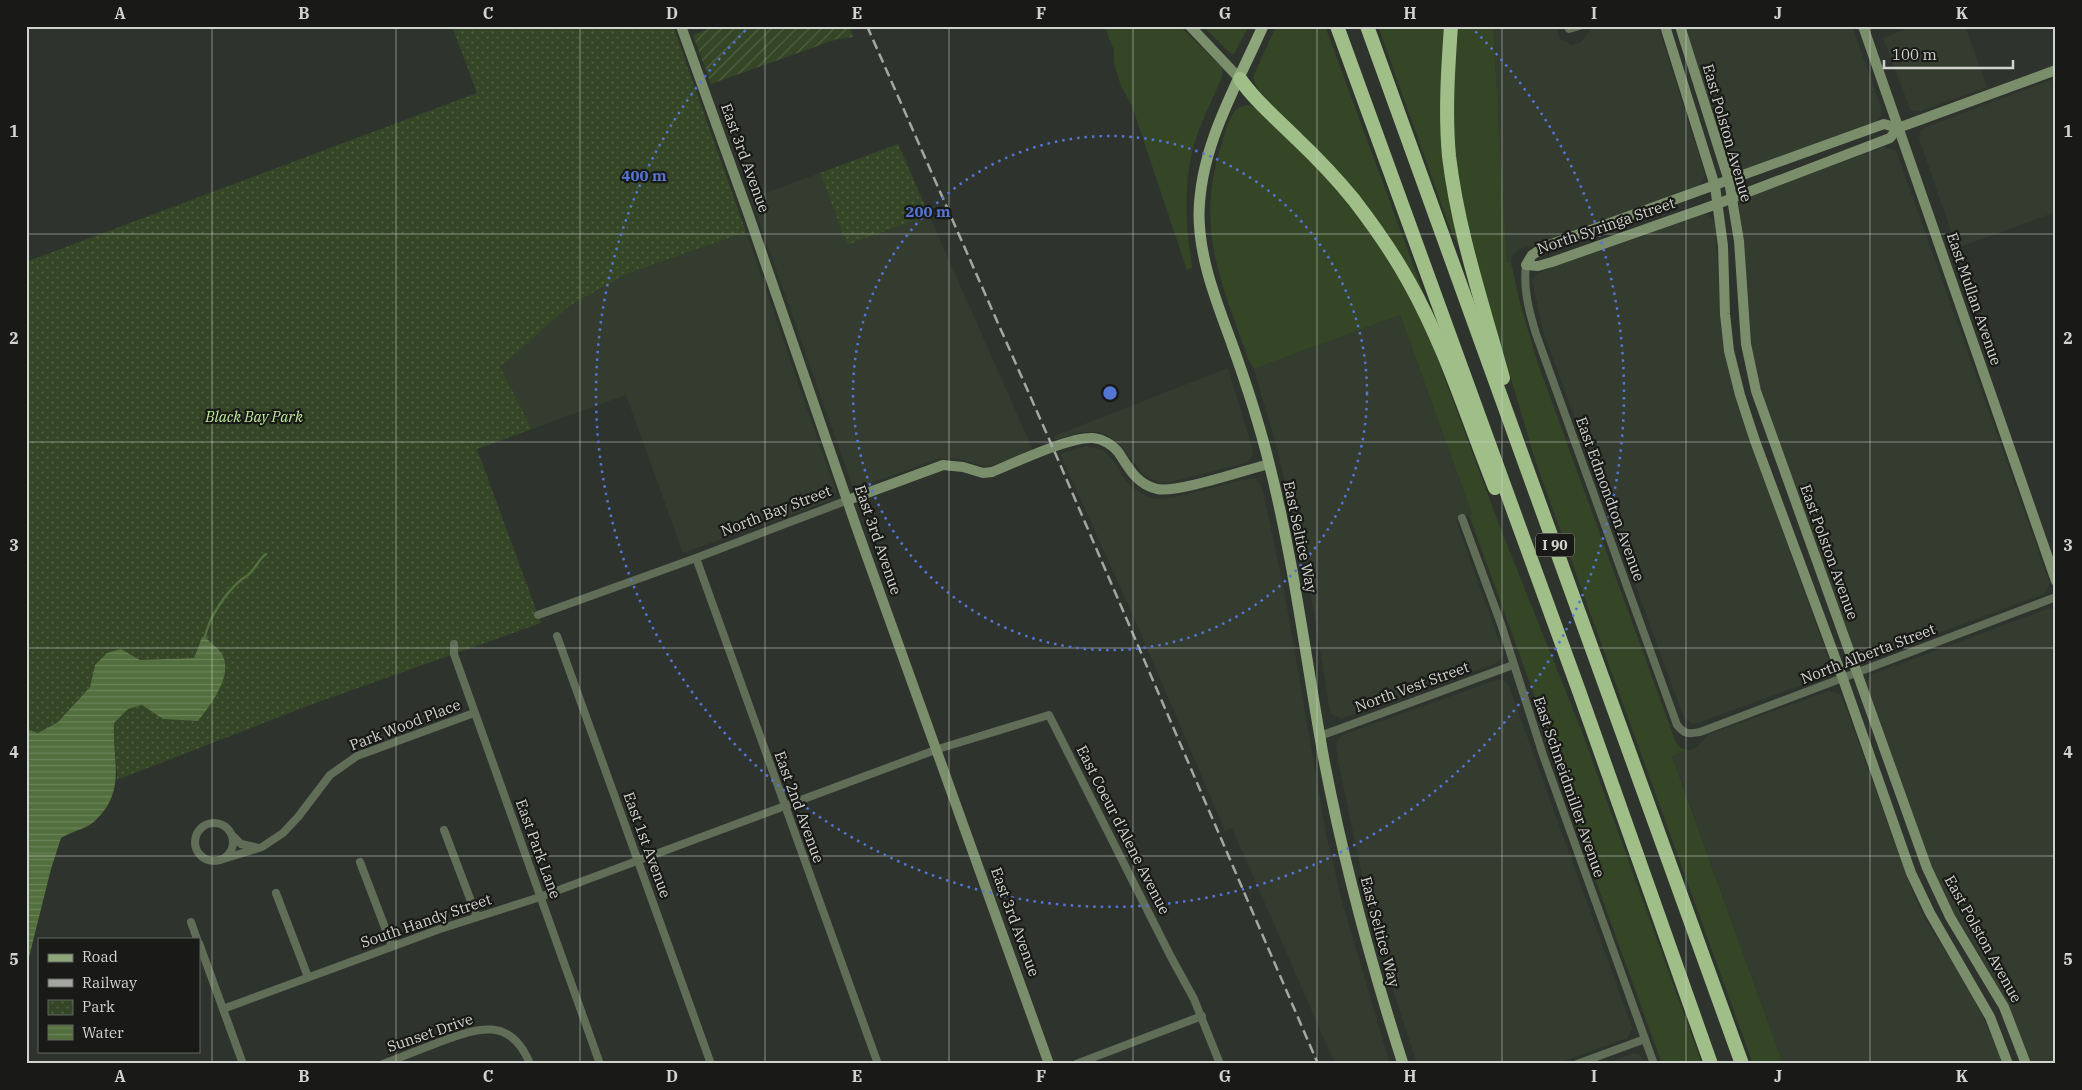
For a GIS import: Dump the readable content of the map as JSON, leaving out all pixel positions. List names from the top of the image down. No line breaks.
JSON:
{"streets":{"highway":["I 90"],"main road":["East Seltice Way"],"street":["East Polston Avenue","East 3rd Avenue","North Syringa Street","East Mullan Avenue","East Edmondton Avenue","North Bay Street","North Alberta Street","North Vest Street","Park Wood Place","East Schneidmiller Avenue","East 2nd Avenue","East Coeur d'Alene Avenue","East 1st Avenue","East Park Lane","South Handy Street","Sunset Drive"]},"crossings":[["East Polston Avenue","North Syringa Street"],["East Polston Avenue","North Alberta Street"],["East 3rd Avenue","North Bay Street"],["East 3rd Avenue","East Coeur d'Alene Avenue"],["East 3rd Avenue","South Handy Street"],["North Syringa Street","East Mullan Avenue"],["North Syringa Street","East Edmondton Avenue"],["East Edmondton Avenue","North Alberta Street"],["North Bay Street","East Seltice Way"],["North Bay Street","East 2nd Avenue"],["East Seltice Way","North Vest Street"],["North Vest Street","East Schneidmiller Avenue"],["Park Wood Place","East Park Lane"],["East 2nd Avenue","South Handy Street"],["East Coeur d'Alene Avenue","South Handy Street"],["East 1st Avenue","South Handy Street"],["East Park Lane","South Handy Street"]],"parks":["Black Bay Park"],"legend":["Road","Railway","Park","Water"],"scale_bar":"100 m","grid":{"columns":["A","B","C","D","E","F","G","H","I","J","K"],"rows":["1","2","3","4","5"]},"rings":["400 m","200 m"]}
